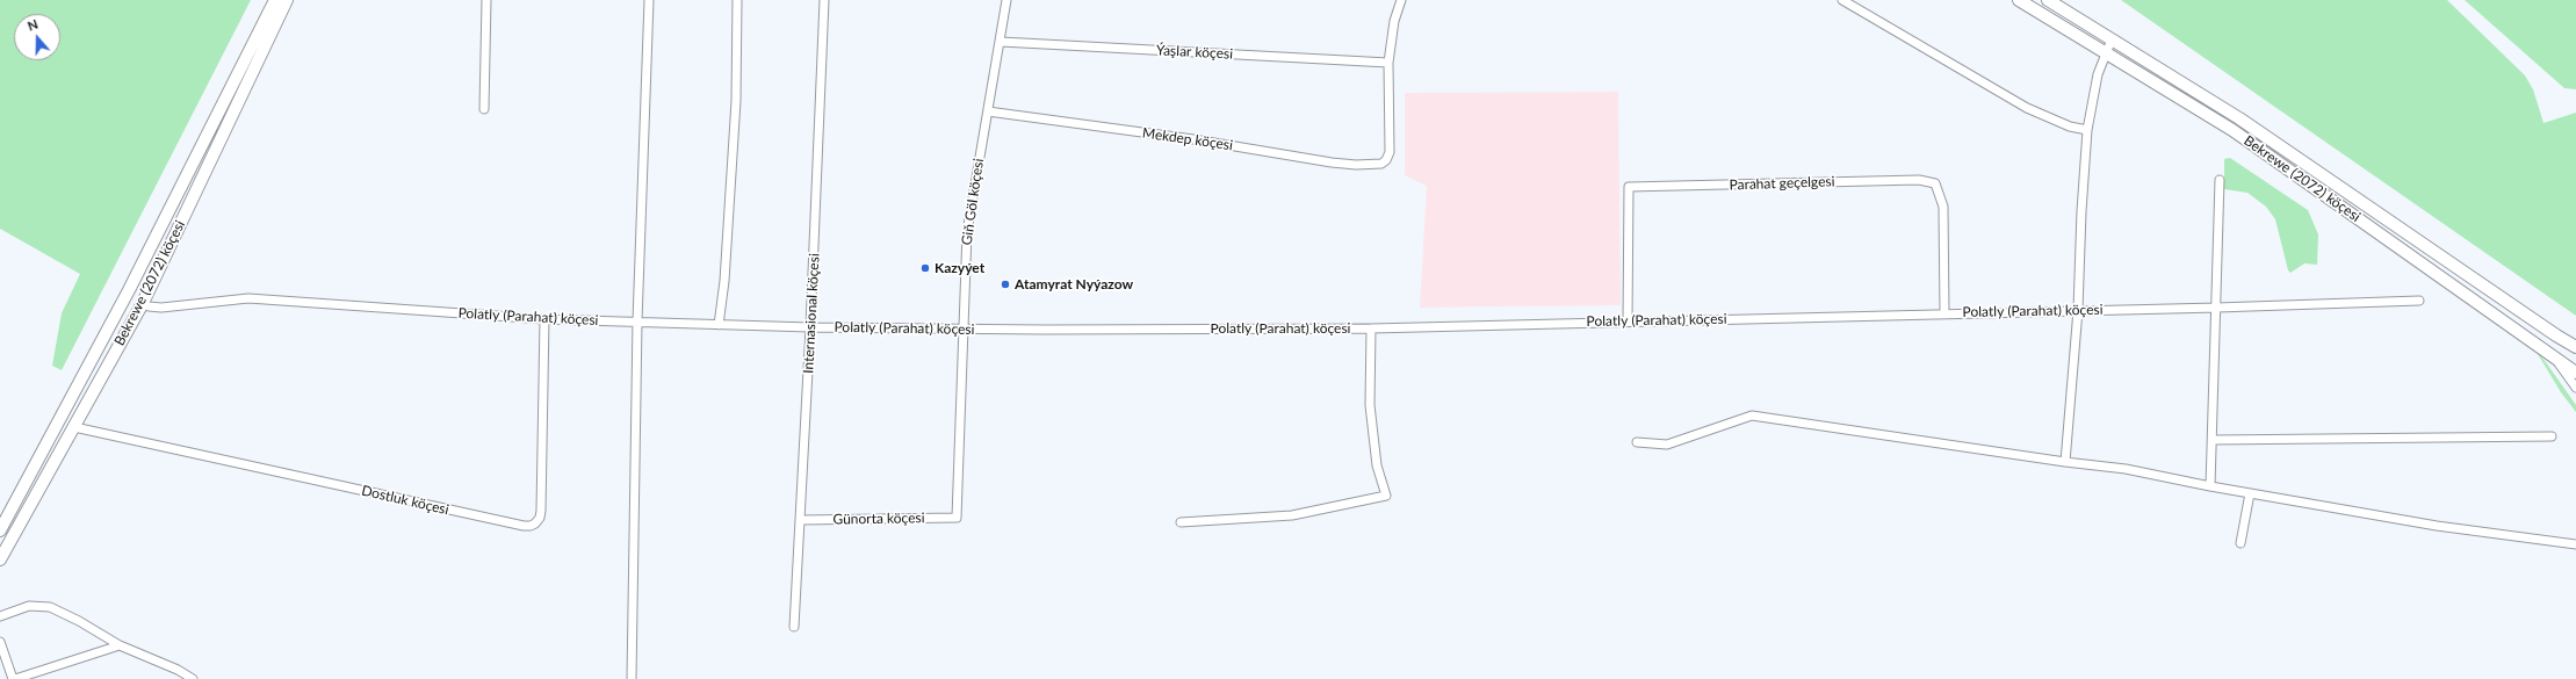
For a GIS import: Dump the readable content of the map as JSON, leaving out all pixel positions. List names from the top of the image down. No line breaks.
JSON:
{"streets":{"main road":["Bekrewe (2072) köçesi"],"street":["Ýaşlar köçesi","Mekdep köçesi","Parahat geçelgesi","Giň Göl köçesi","Polatly (Parahat) köçesi","Internasional köçesi","Dostluk köçesi","Günorta köçesi"]},"crossings":[["Ýaşlar köçesi","Mekdep köçesi"],["Ýaşlar köçesi","Giň Göl köçesi"],["Mekdep köçesi","Giň Göl köçesi"],["Bekrewe (2072) köçesi","Polatly (Parahat) köçesi"],["Bekrewe (2072) köçesi","Dostluk köçesi"],["Parahat geçelgesi","Polatly (Parahat) köçesi"],["Giň Göl köçesi","Polatly (Parahat) köçesi"],["Giň Göl köçesi","Günorta köçesi"],["Polatly (Parahat) köçesi","Internasional köçesi"],["Polatly (Parahat) köçesi","Dostluk köçesi"],["Internasional köçesi","Günorta köçesi"]],"places":["Kazyýet","Atamyrat Nyýazow"],"north":"top"}
